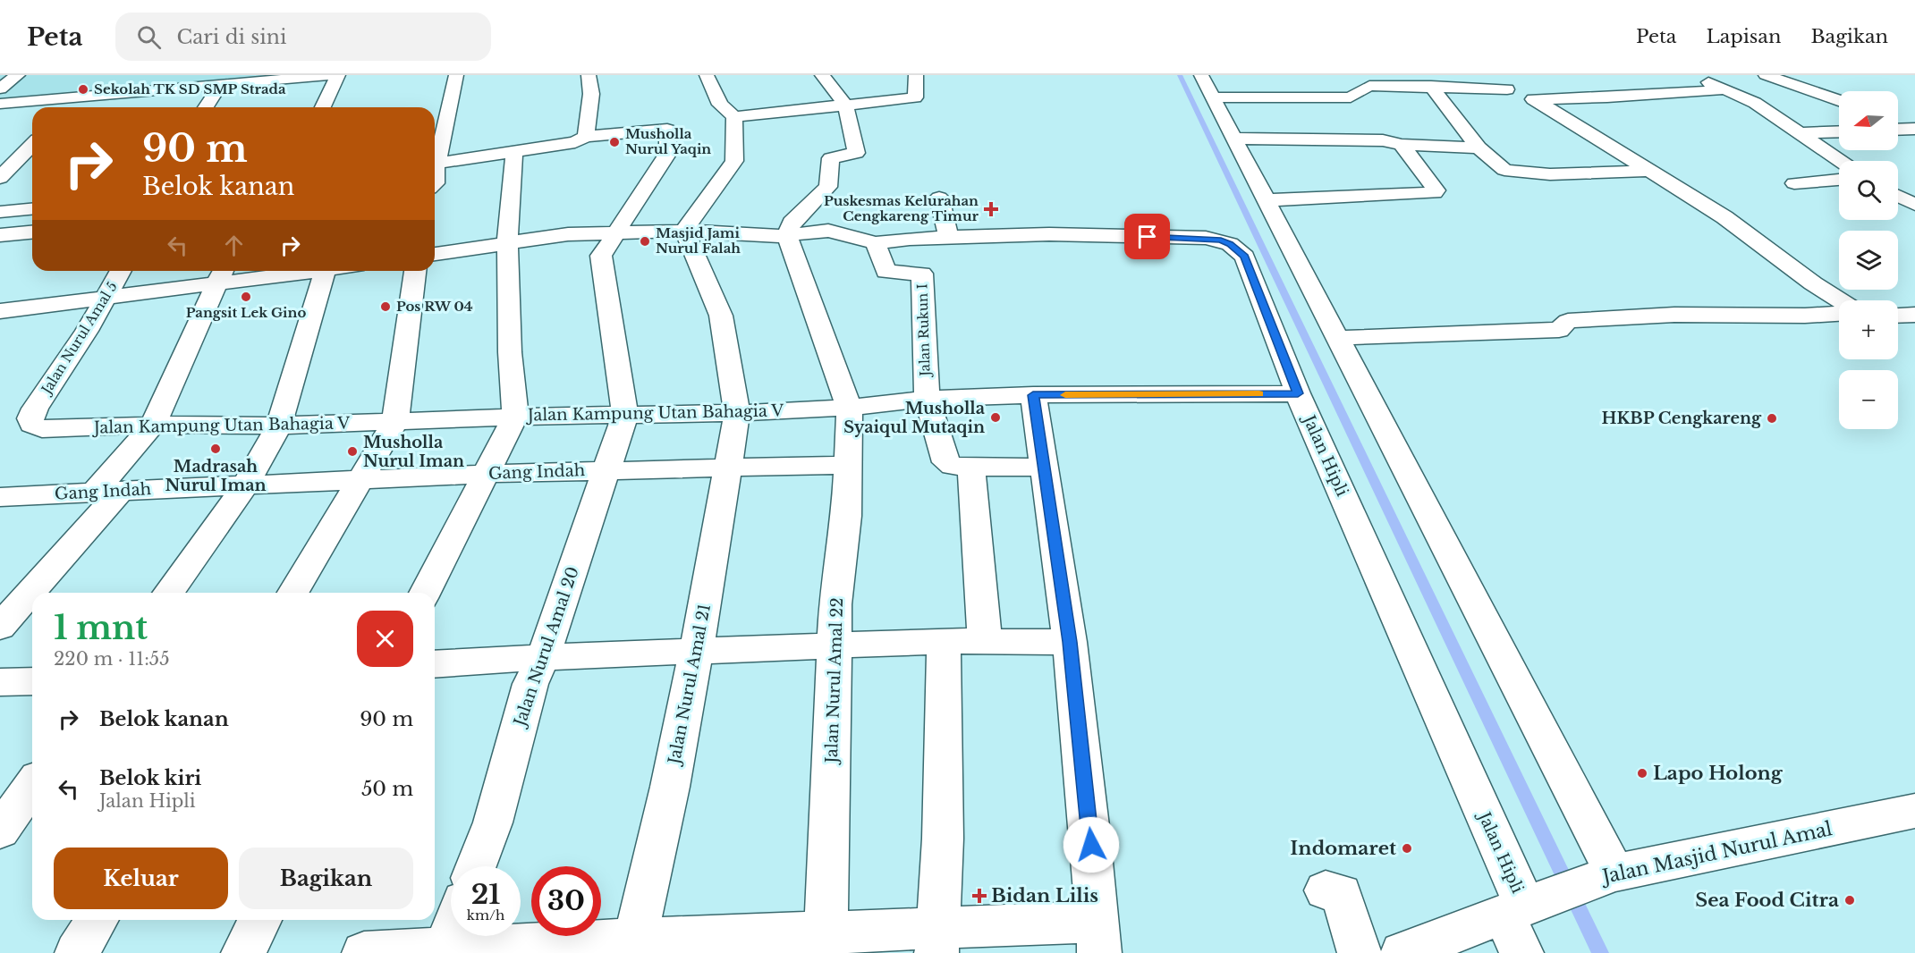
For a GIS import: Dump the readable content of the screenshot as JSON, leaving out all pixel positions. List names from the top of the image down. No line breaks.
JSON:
{"streets":{"street":["Jalan Rukun I","Jalan Nurul Amal 5","Jalan Kampung Utan Bahagia V","Jalan Hipli","Gang Indah","Jalan Nurul Amal 20","Jalan Nurul Amal 22","Jalan Nurul Amal 21","Jalan Masjid Nurul Amal"]},"crossings":[["Jalan Rukun I","Jalan Kampung Utan Bahagia V"],["Jalan Nurul Amal 5","Jalan Kampung Utan Bahagia V"],["Jalan Kampung Utan Bahagia V","Jalan Hipli"],["Jalan Kampung Utan Bahagia V","Jalan Nurul Amal 20"],["Jalan Kampung Utan Bahagia V","Jalan Nurul Amal 22"],["Jalan Kampung Utan Bahagia V","Jalan Nurul Amal 21"],["Jalan Hipli","Jalan Masjid Nurul Amal"],["Gang Indah","Jalan Nurul Amal 20"],["Gang Indah","Jalan Nurul Amal 22"],["Gang Indah","Jalan Nurul Amal 21"]],"places":{"other":["Sekolah TK SD SMP Strada","Musholla Nurul Yaqin","Masjid Jami Nurul Falah","Pangsit Lek Gino","Pos RW 04","Musholla Syaiqul Mutaqin","HKBP Cengkareng","Madrasah Nurul Iman","Musholla Nurul Iman","Lapo Holong","Indomaret","Sea Food Citra"],"health":["Puskesmas Kelurahan Cengkareng Timur","Bidan Lilis"]},"north":"left","page":{"header":"Peta","search":"Cari di sini","nav":["Peta","Lapisan","Bagikan"],"map_buttons":["+","−"],"turn":["90 m","Belok kanan"],"heading":["1 mnt","220 m · 11:55"],"list":[{"name":"Belok kanan","value":"90 m"},{"name":"Belok kiri","note":"Jalan Hipli","value":"50 m"}],"buttons":["Keluar","Bagikan"],"speed":"21 km/h","limit":"30"}}
